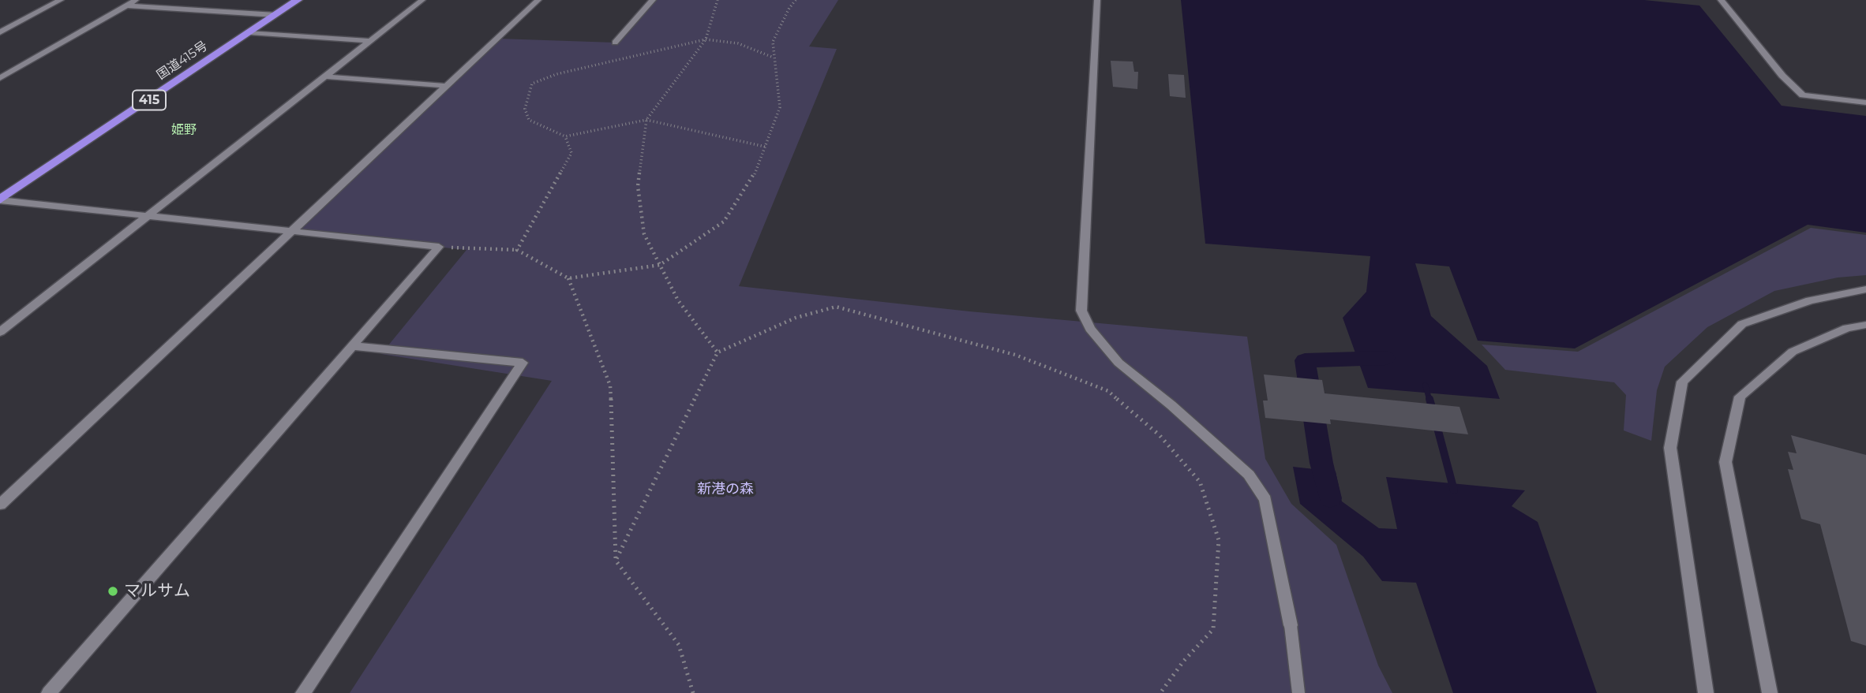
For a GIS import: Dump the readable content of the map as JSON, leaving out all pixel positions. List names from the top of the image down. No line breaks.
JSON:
{"streets":{"highway":["国道415号","415"]},"districts":["姫野"],"parks":["新港の森"],"places":["マルサム"]}
